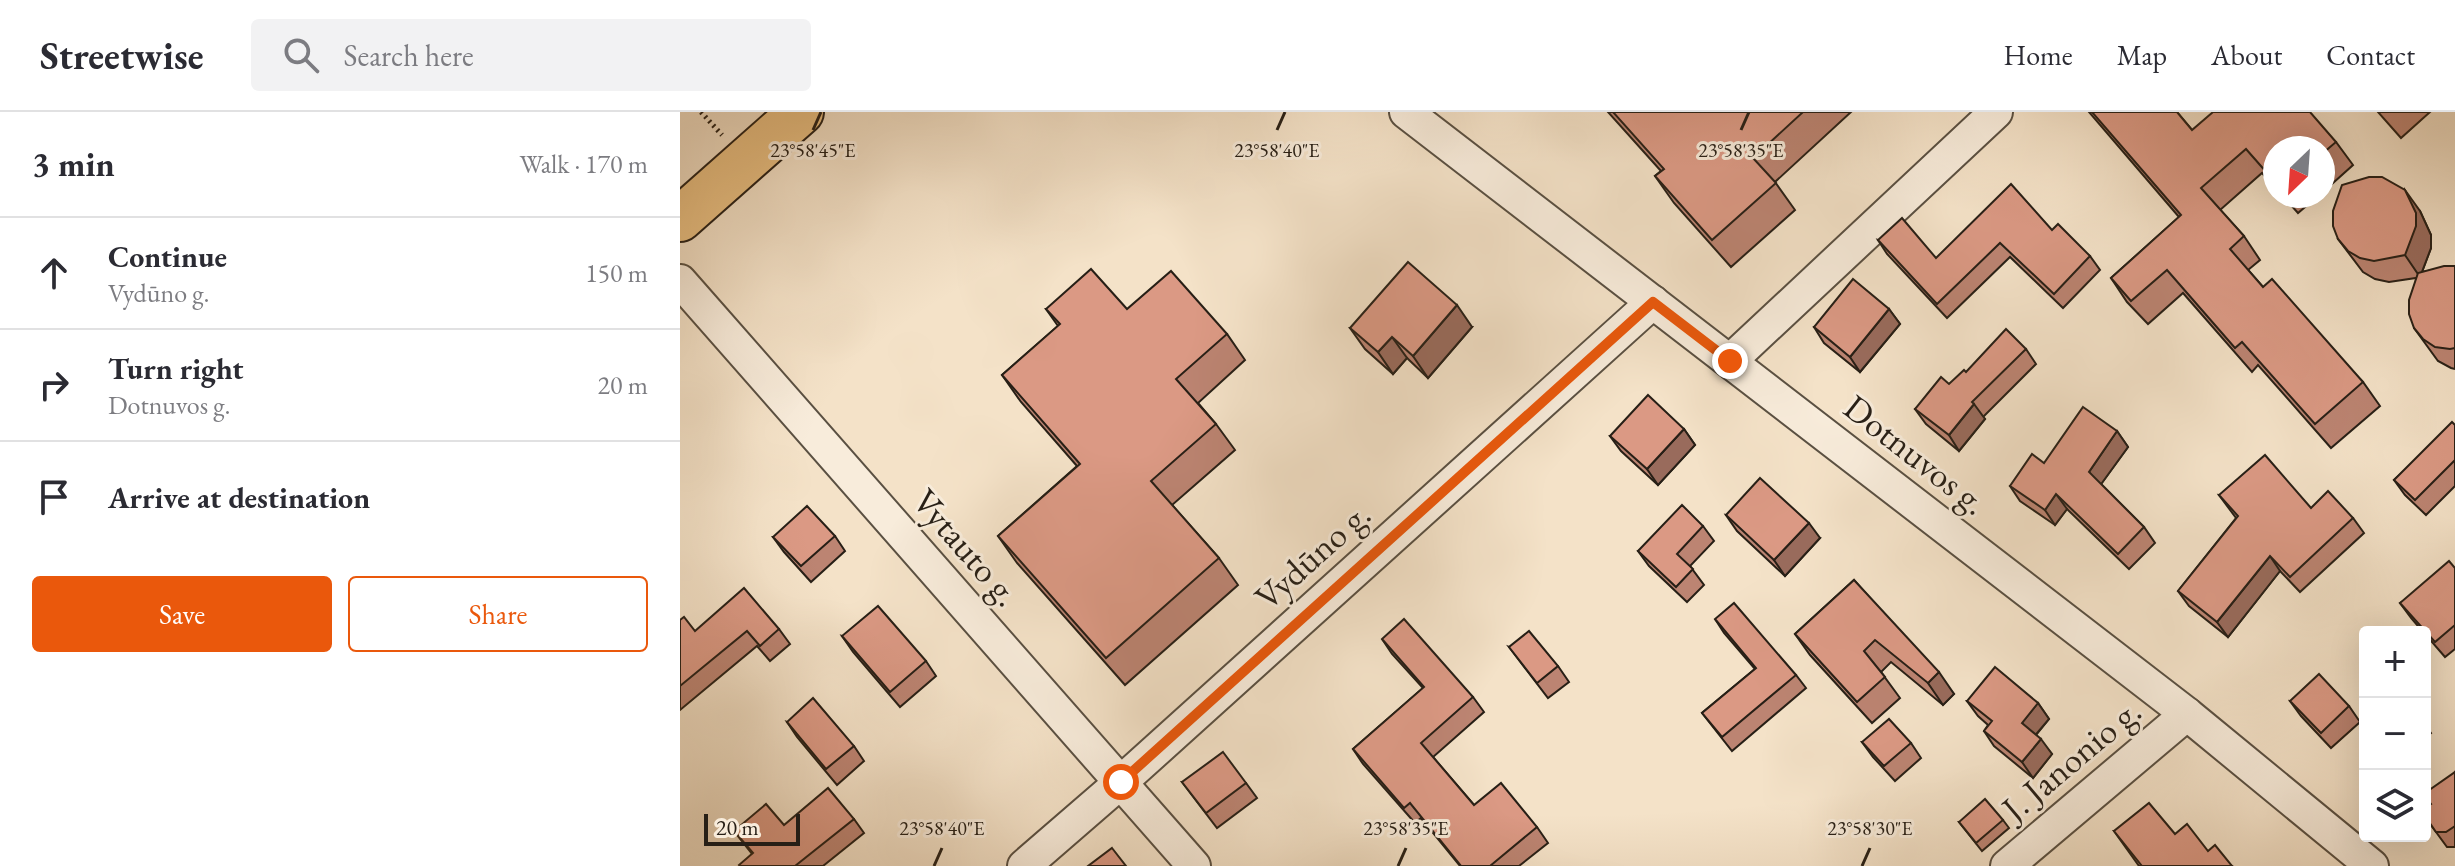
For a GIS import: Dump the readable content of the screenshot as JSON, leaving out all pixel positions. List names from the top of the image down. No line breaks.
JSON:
{"streets":{"street":["Dotnuvos g.","Vytauto g.","Vydūno g.","J. Janonio g."]},"crossings":[["Dotnuvos g.","Vydūno g."],["Dotnuvos g.","J. Janonio g."],["Vytauto g.","Vydūno g."]],"scale_bar":"20 m","north":"bottom left","page":{"header":"Streetwise","search":"Search here","nav":["Home","Map","About","Contact"],"heading":["3 min","Walk · 170 m"],"list":[["Continue","Vydūno g.","150 m"],["Turn right","Dotnuvos g.","20 m"],"Arrive at destination"],"buttons":["Save","Share"],"map_buttons":["+","−"],"scale":"20 m"},"coordinates":["23°58'45\"E","23°58'40\"E","23°58'35\"E","23°58'30\"E"]}
